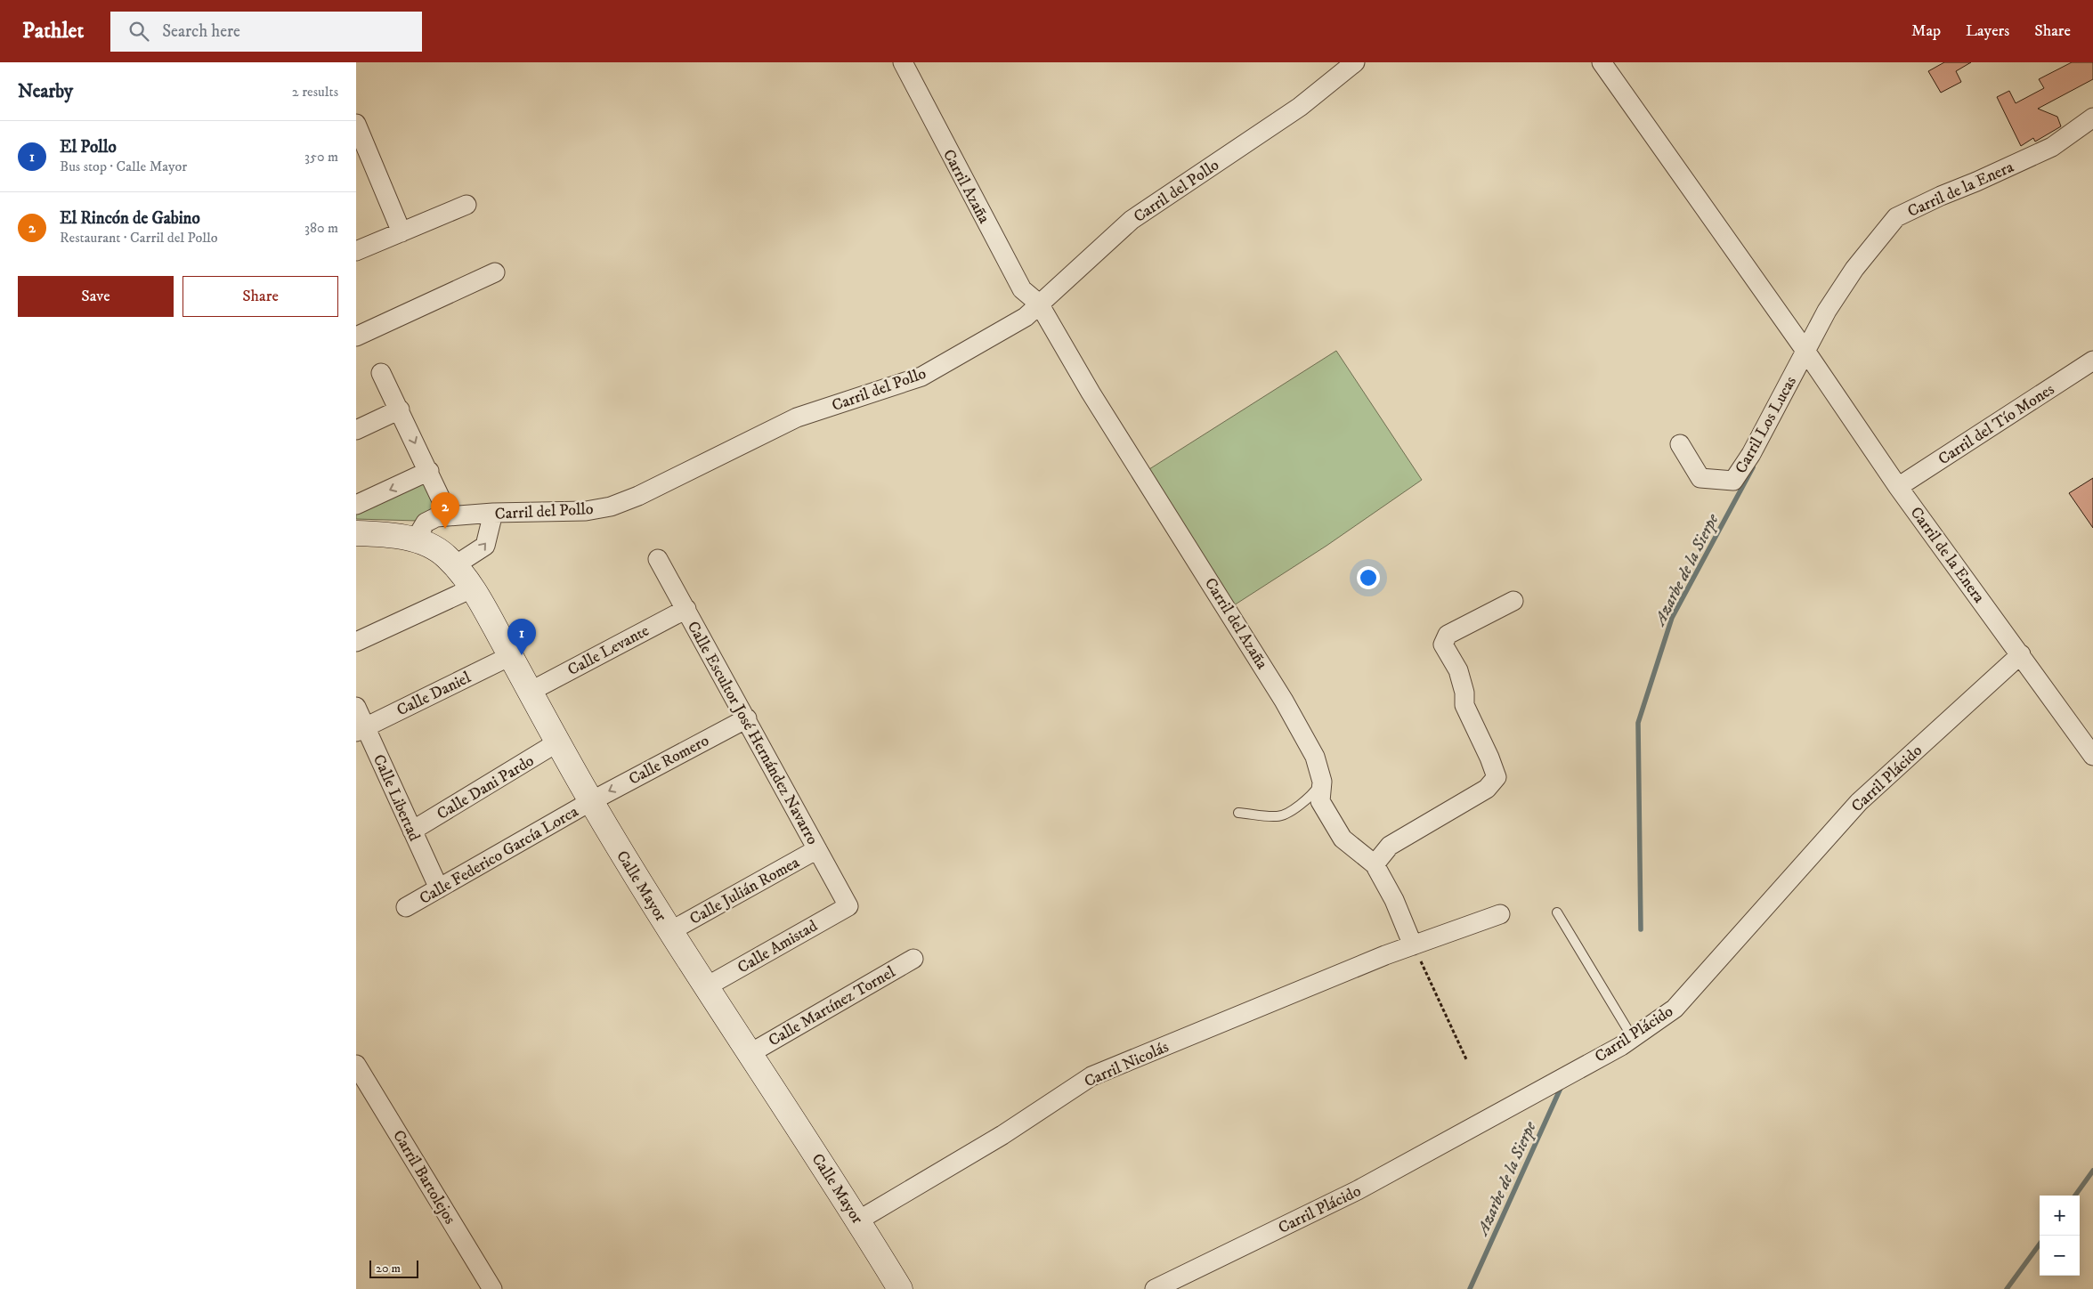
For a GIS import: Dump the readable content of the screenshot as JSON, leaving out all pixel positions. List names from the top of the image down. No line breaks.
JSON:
{"streets":{"main road":["Calle Mayor"],"street":["Carril Azaña","Carril de la Enera","Carril del Pollo","Carril del Tío Mones","Carril Los Lucas","Carril del Azaña","Calle Levante","Calle Daniel","Calle Escultor José Hernández Navarro","Calle Romero","Carril Plácido","Calle Dani Pardo","Calle Libertad","Calle Federico García Lorca","Calle Julián Romea","Calle Amistad","Calle Martínez Tornel","Carril Nicolás","Carril Bartolejos"]},"crossings":[["Carril Azaña","Carril del Pollo"],["Carril Azaña","Carril del Azaña"],["Carril de la Enera","Carril del Tío Mones"],["Carril de la Enera","Carril Los Lucas"],["Carril de la Enera","Carril Plácido"],["Carril del Pollo","Carril del Azaña"],["Carril del Pollo","Calle Mayor"],["Carril del Azaña","Carril Nicolás"],["Calle Levante","Calle Escultor José Hernández Navarro"],["Calle Levante","Calle Mayor"],["Calle Daniel","Calle Libertad"],["Calle Daniel","Calle Mayor"],["Calle Escultor José Hernández Navarro","Calle Romero"],["Calle Escultor José Hernández Navarro","Calle Julián Romea"],["Calle Escultor José Hernández Navarro","Calle Amistad"],["Calle Romero","Calle Federico García Lorca"],["Calle Romero","Calle Mayor"],["Calle Dani Pardo","Calle Libertad"],["Calle Dani Pardo","Calle Mayor"],["Calle Libertad","Calle Federico García Lorca"],["Calle Federico García Lorca","Calle Mayor"],["Calle Mayor","Calle Julián Romea"],["Calle Mayor","Calle Amistad"],["Calle Mayor","Calle Martínez Tornel"],["Calle Mayor","Carril Nicolás"]],"one_way":["Calle Romero"],"water":["Azarbe de la Sierpe"],"scale_bar":"20 m","page":{"header":"Pathlet","search":"Search here","nav":["Map","Layers","Share"],"heading":["Nearby","2 results"],"list":[{"mark":"1","name":"El Pollo","note":"Bus stop · Calle Mayor","value":"350 m"},{"mark":"2","name":"El Rincón de Gabino","note":"Restaurant · Carril del Pollo","value":"380 m"}],"buttons":["Save","Share"],"pins":["2","1"],"map_buttons":["+","−"],"scale":"20 m"}}
